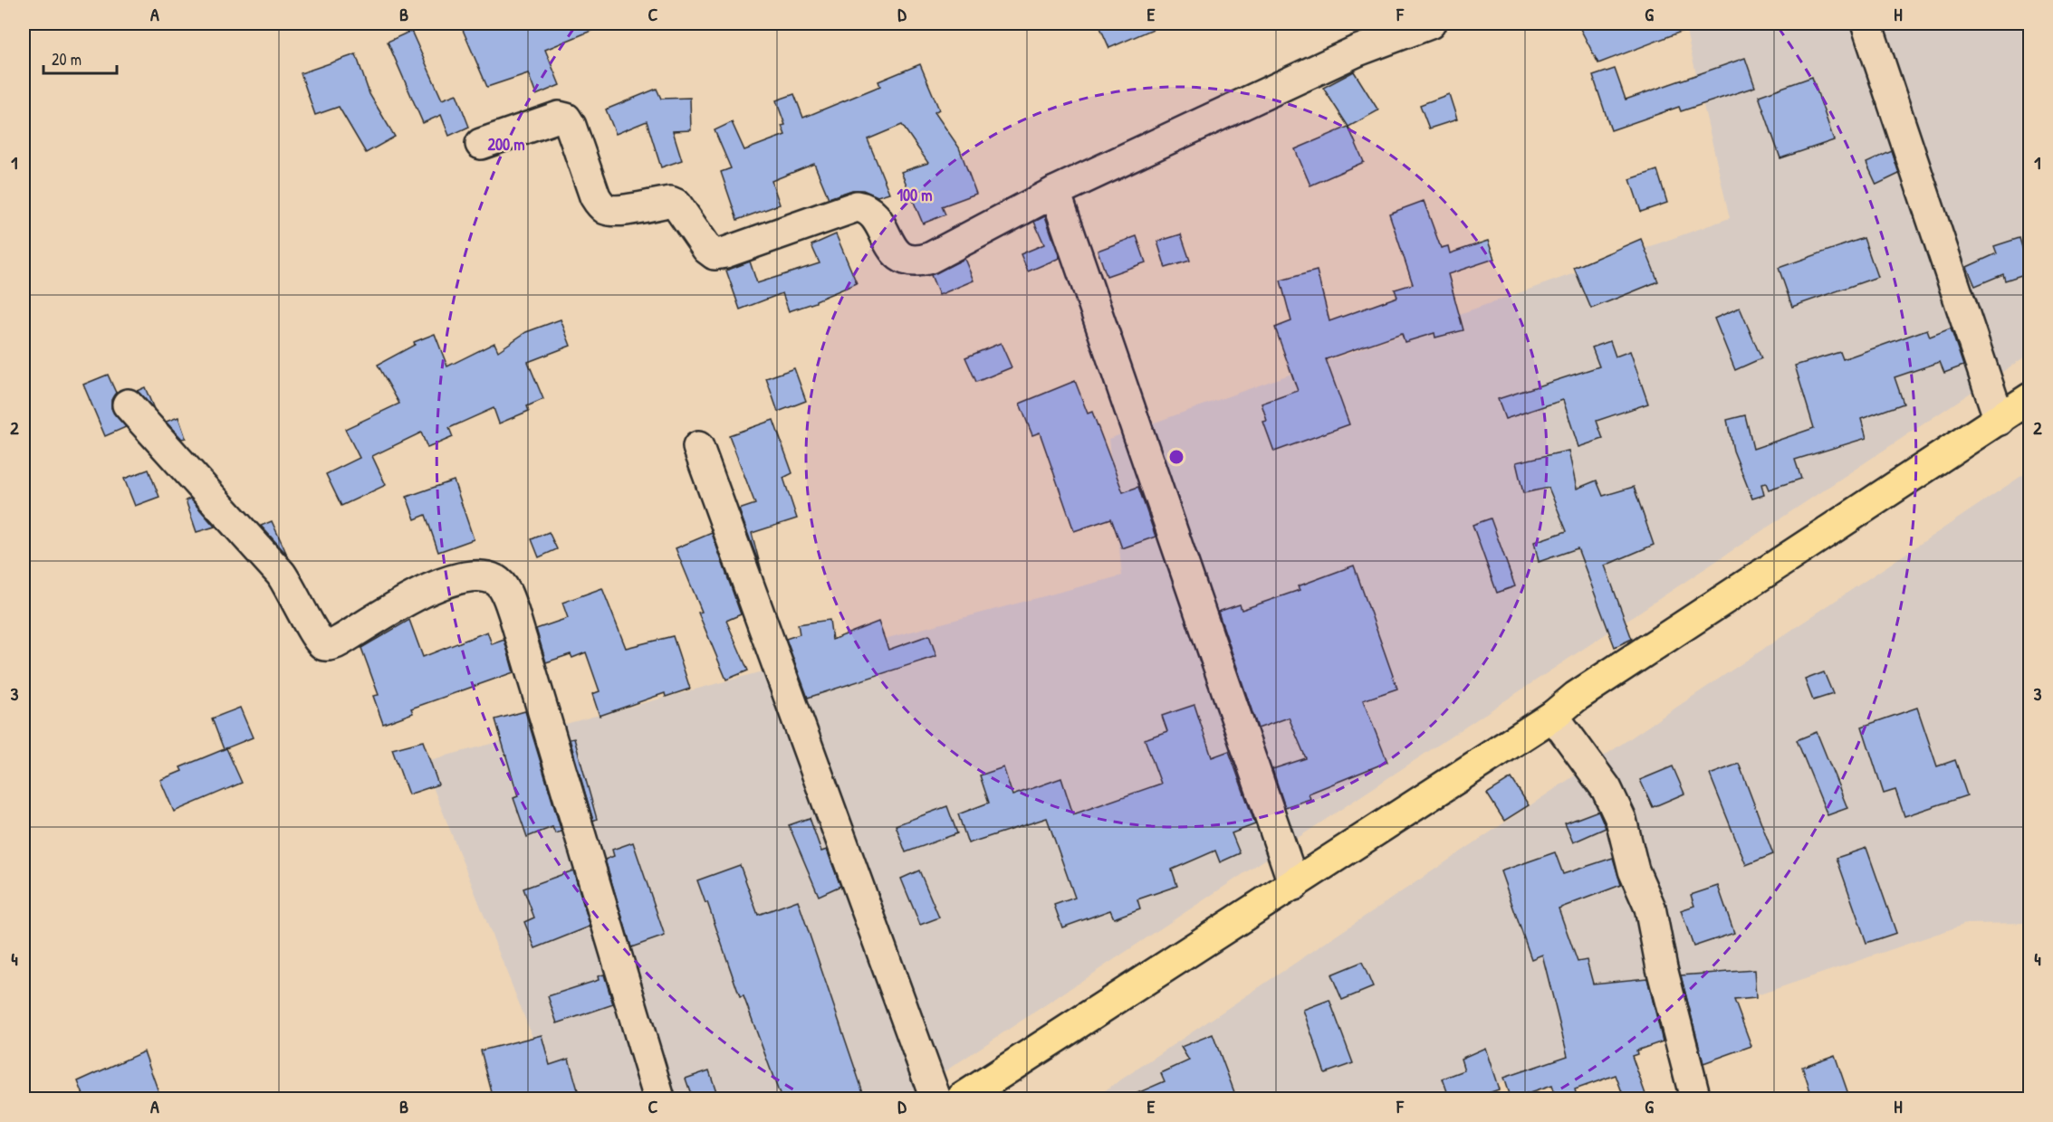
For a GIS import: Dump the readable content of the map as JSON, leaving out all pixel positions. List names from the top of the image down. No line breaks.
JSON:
{"scale_bar":"20 m","grid":{"columns":["A","B","C","D","E","F","G","H"],"rows":["1","2","3","4"]},"rings":["200 m","100 m"]}
